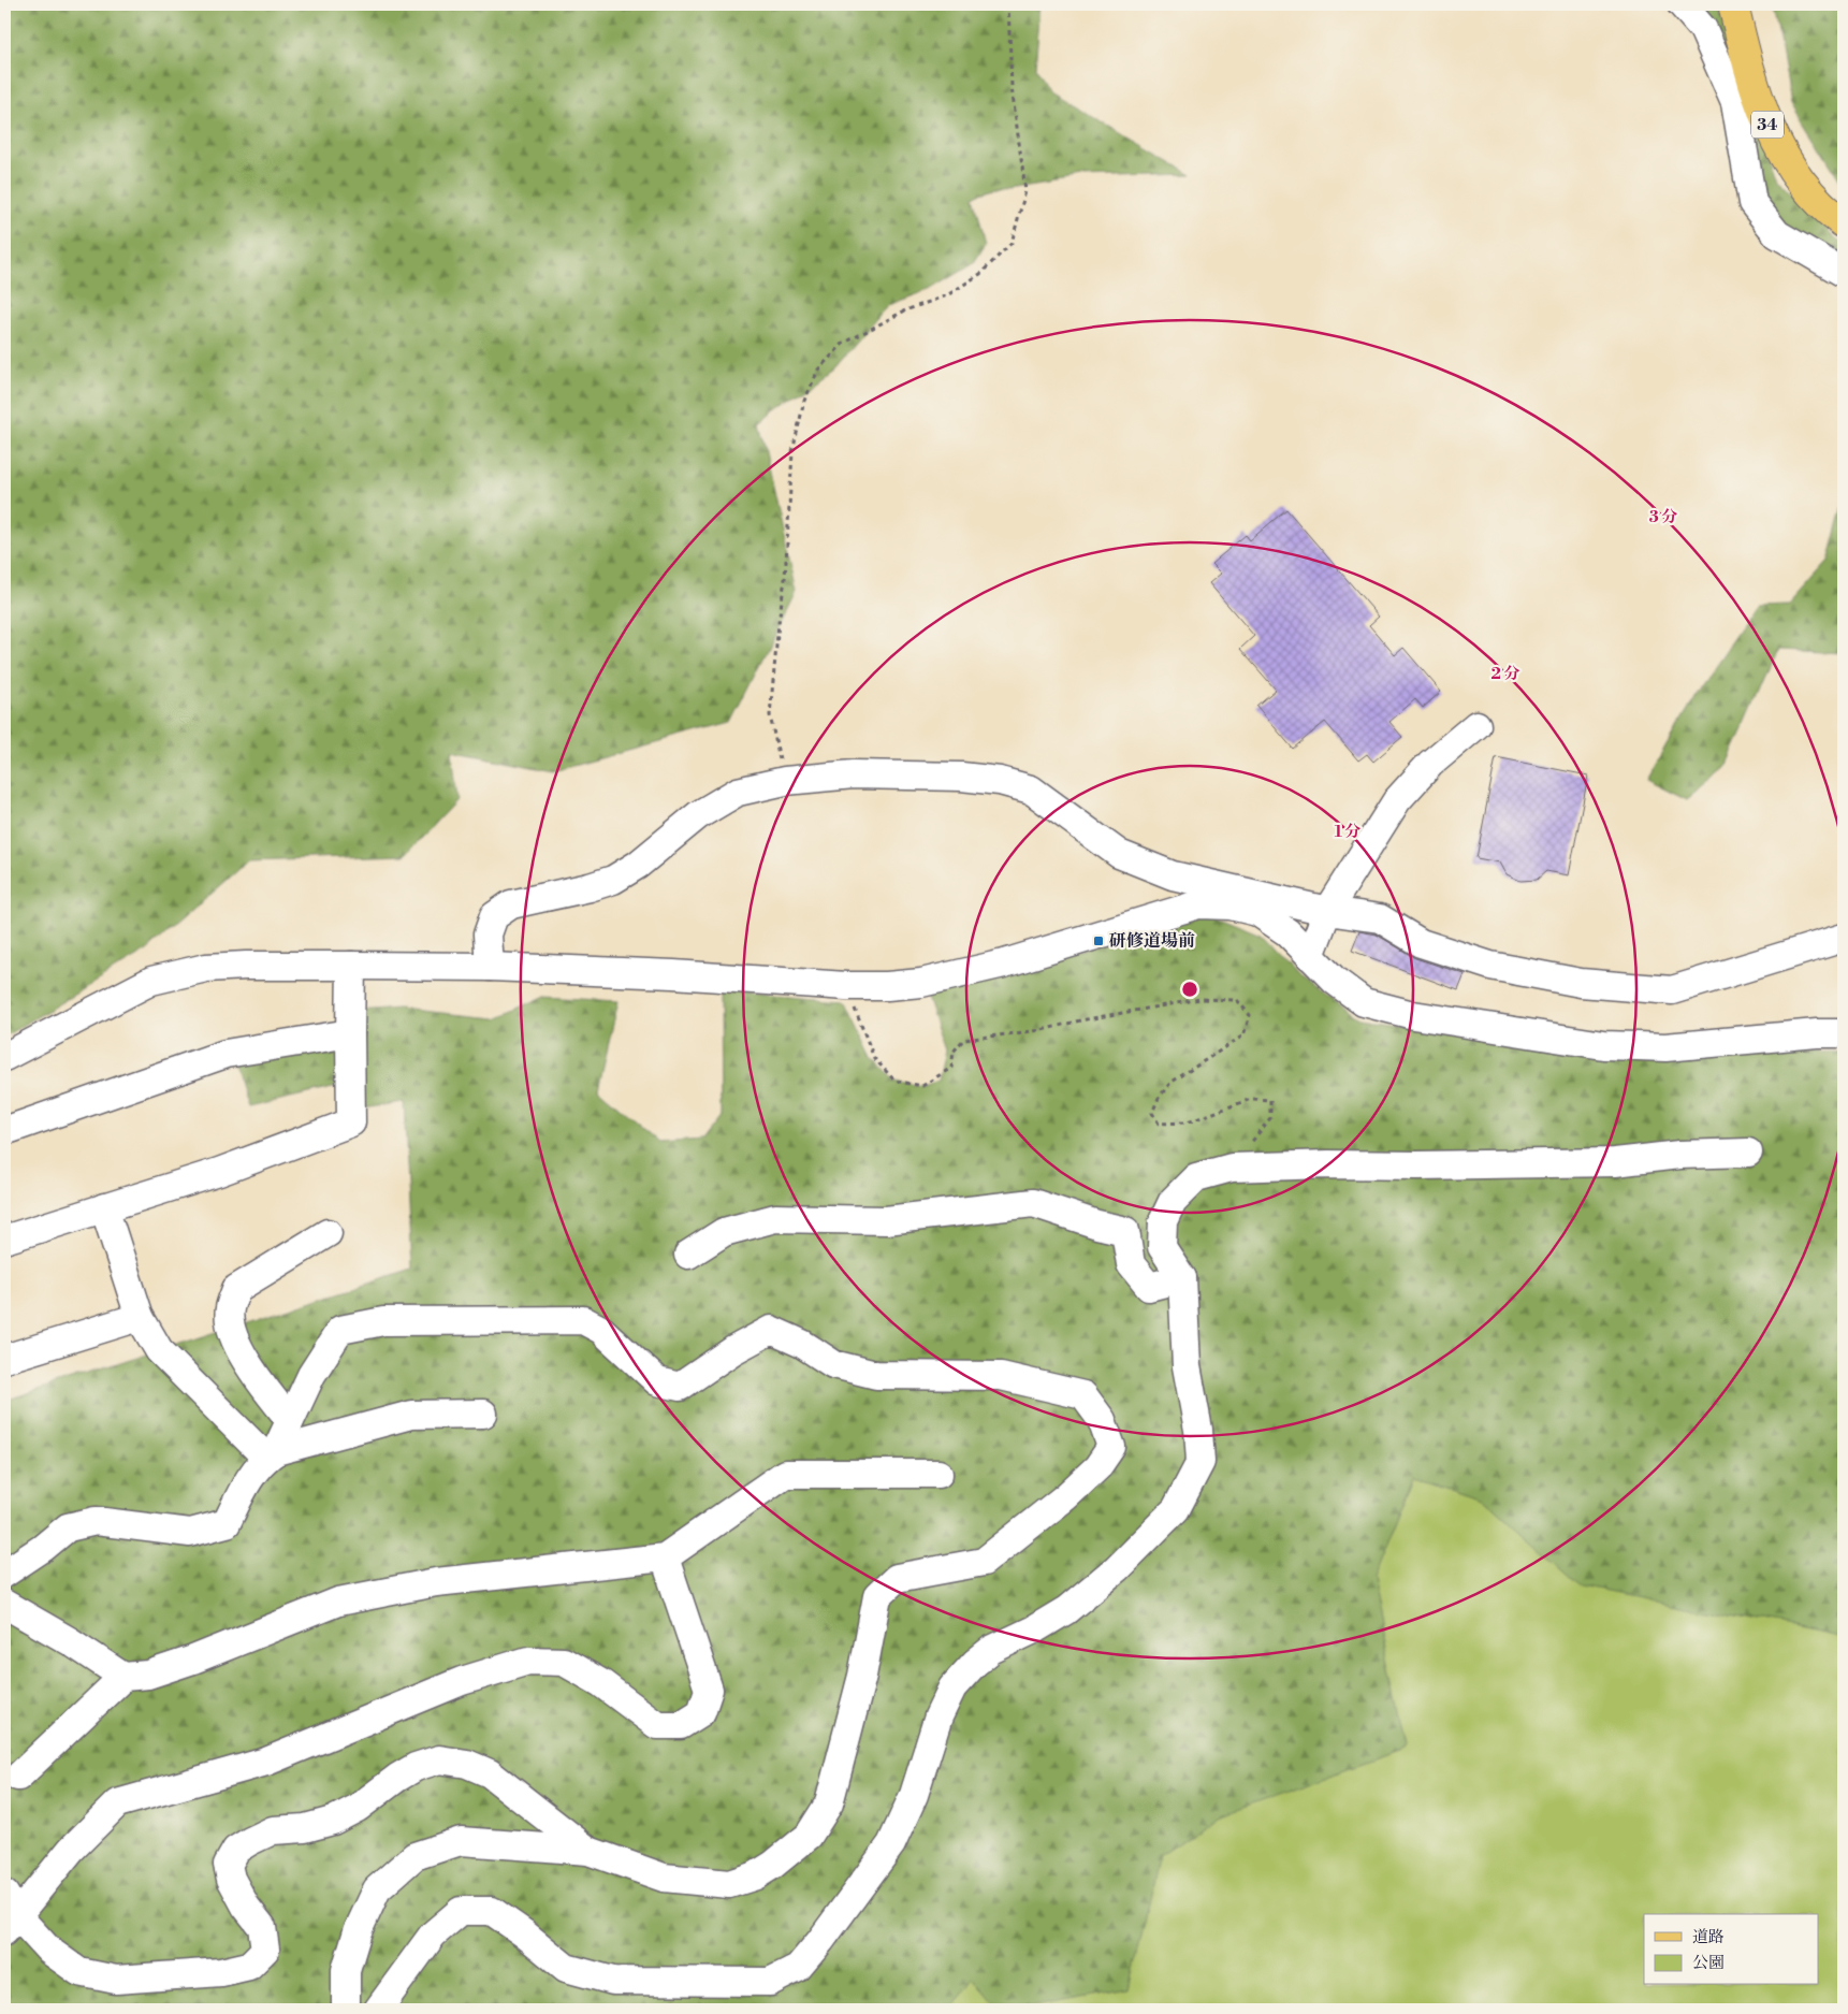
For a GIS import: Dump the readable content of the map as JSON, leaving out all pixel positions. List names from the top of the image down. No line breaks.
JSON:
{"streets":{"main road":["34"]},"places":{"transit":["研修道場前"]},"legend":["道路","公園"],"rings":["3 分","2 分","1 分"]}
